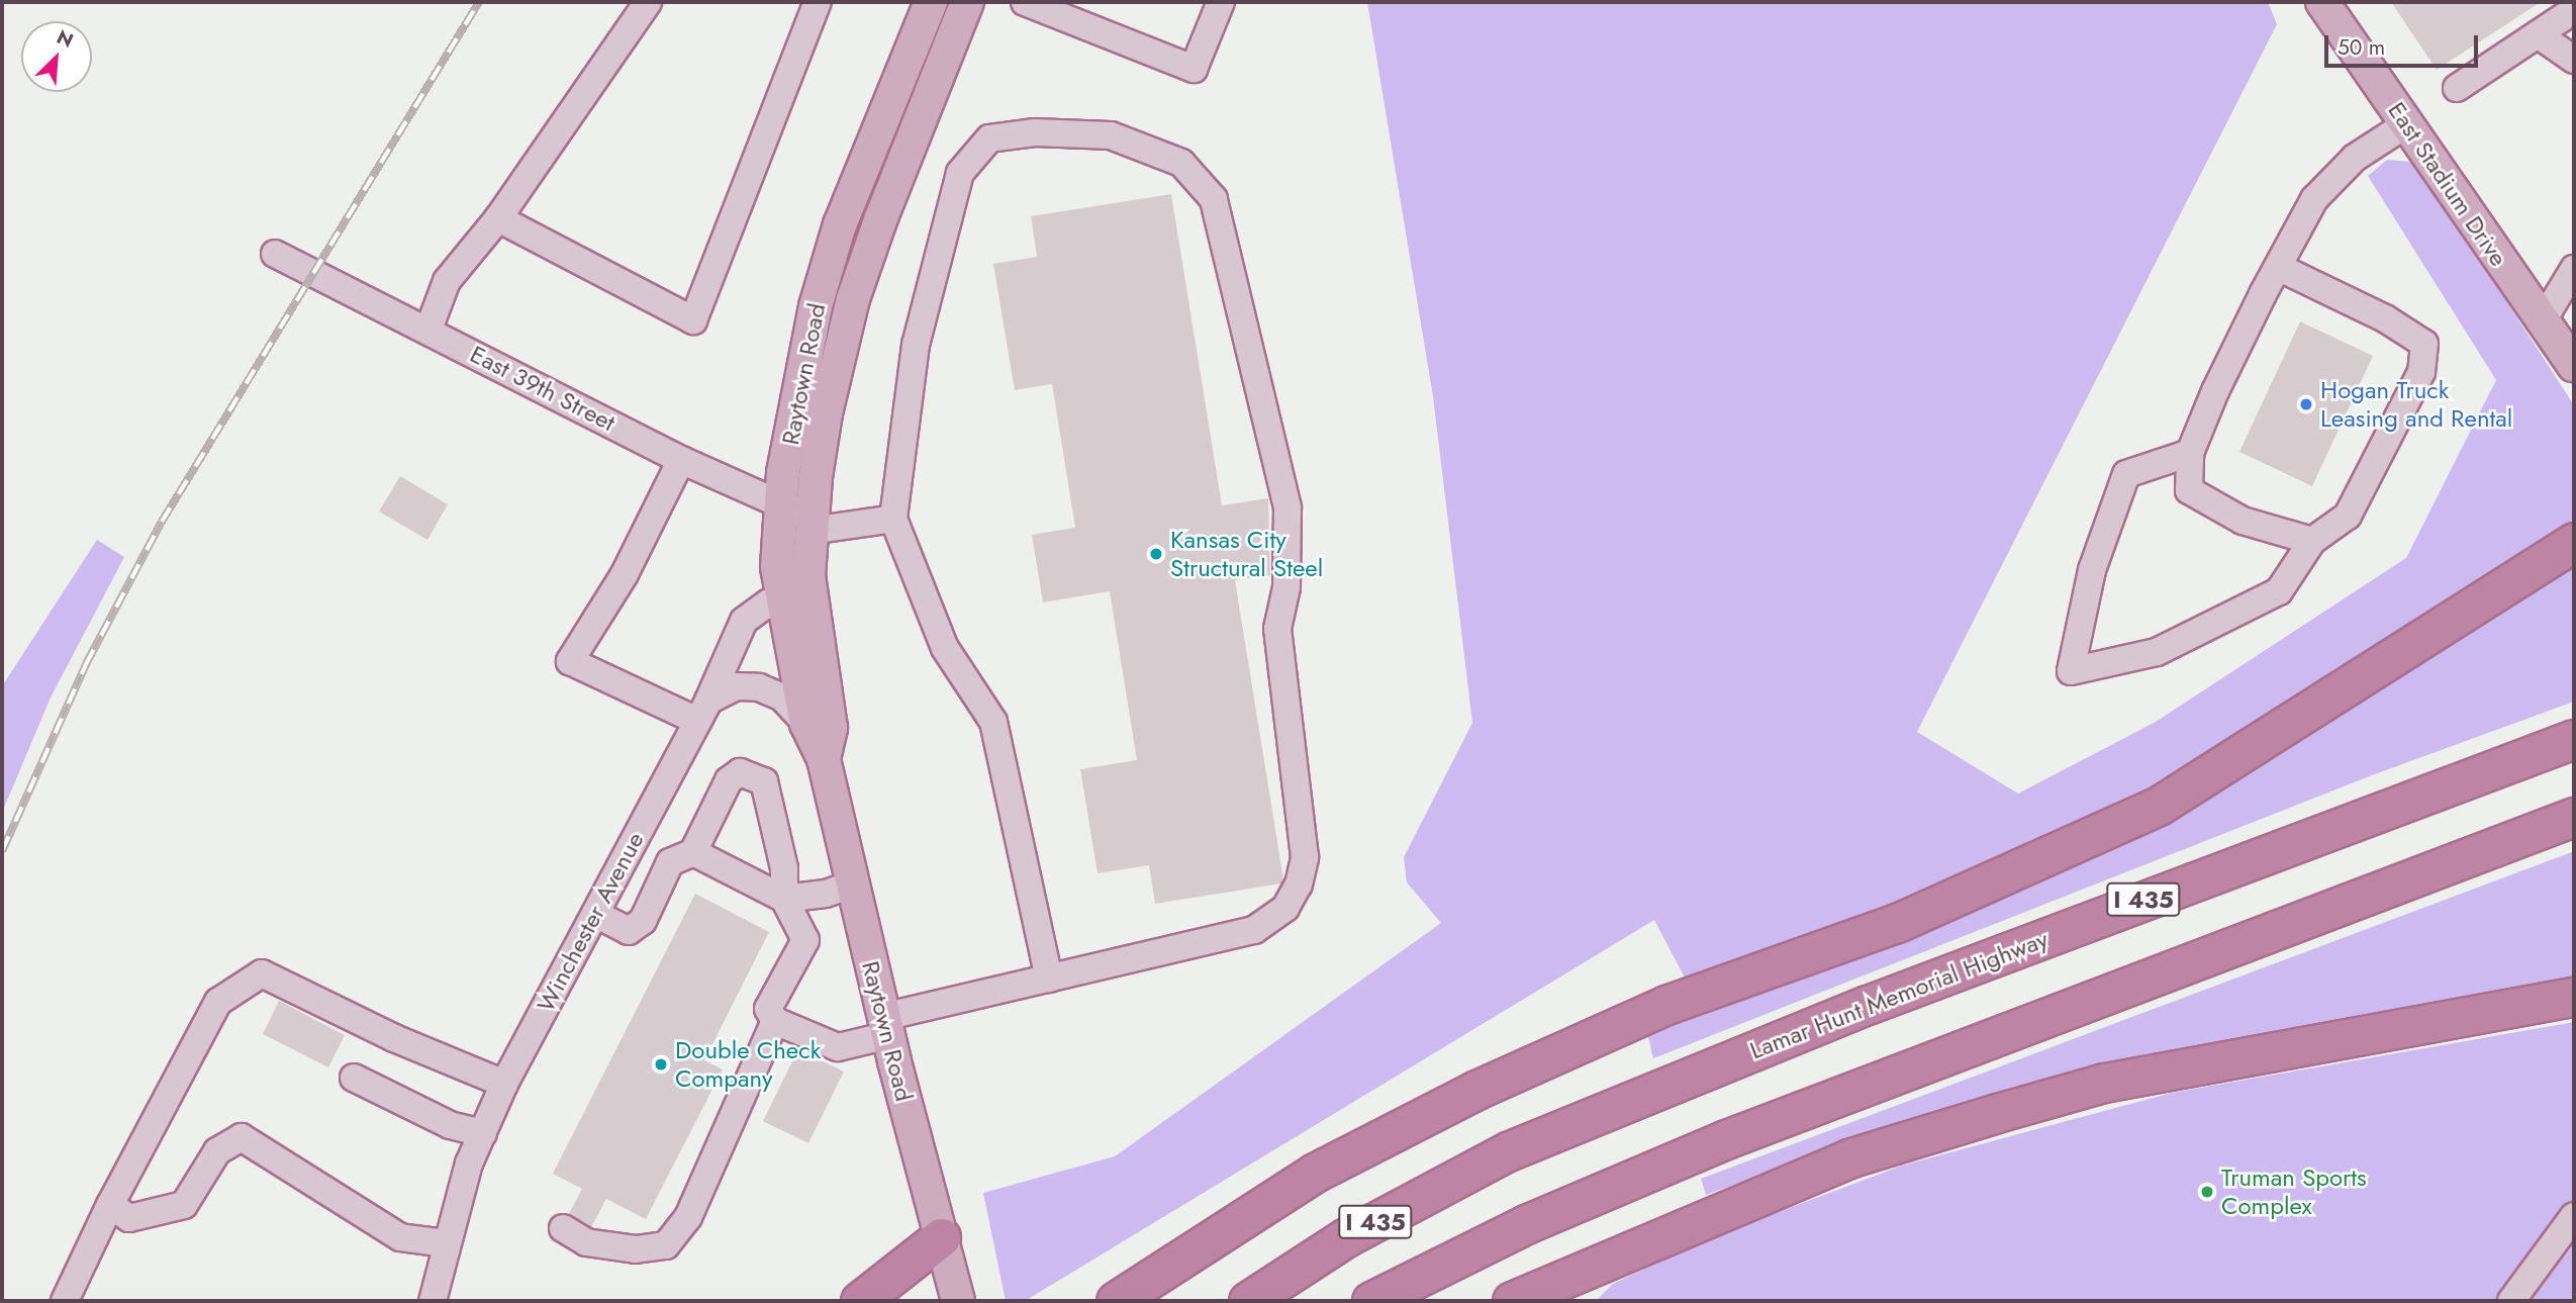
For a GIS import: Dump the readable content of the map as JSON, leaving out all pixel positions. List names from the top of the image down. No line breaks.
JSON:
{"streets":{"highway":["I 435","Lamar Hunt Memorial Highway"],"main road":["East Stadium Drive","Raytown Road"],"street":["East 39th Street","Winchester Avenue"]},"crossings":[["Raytown Road","East 39th Street"],["Raytown Road","Winchester Avenue"]],"places":["Hogan Truck Leasing and Rental","Kansas City Structural Steel","Double Check Company","Truman Sports Complex"],"scale_bar":"50 m","north":"top right"}
